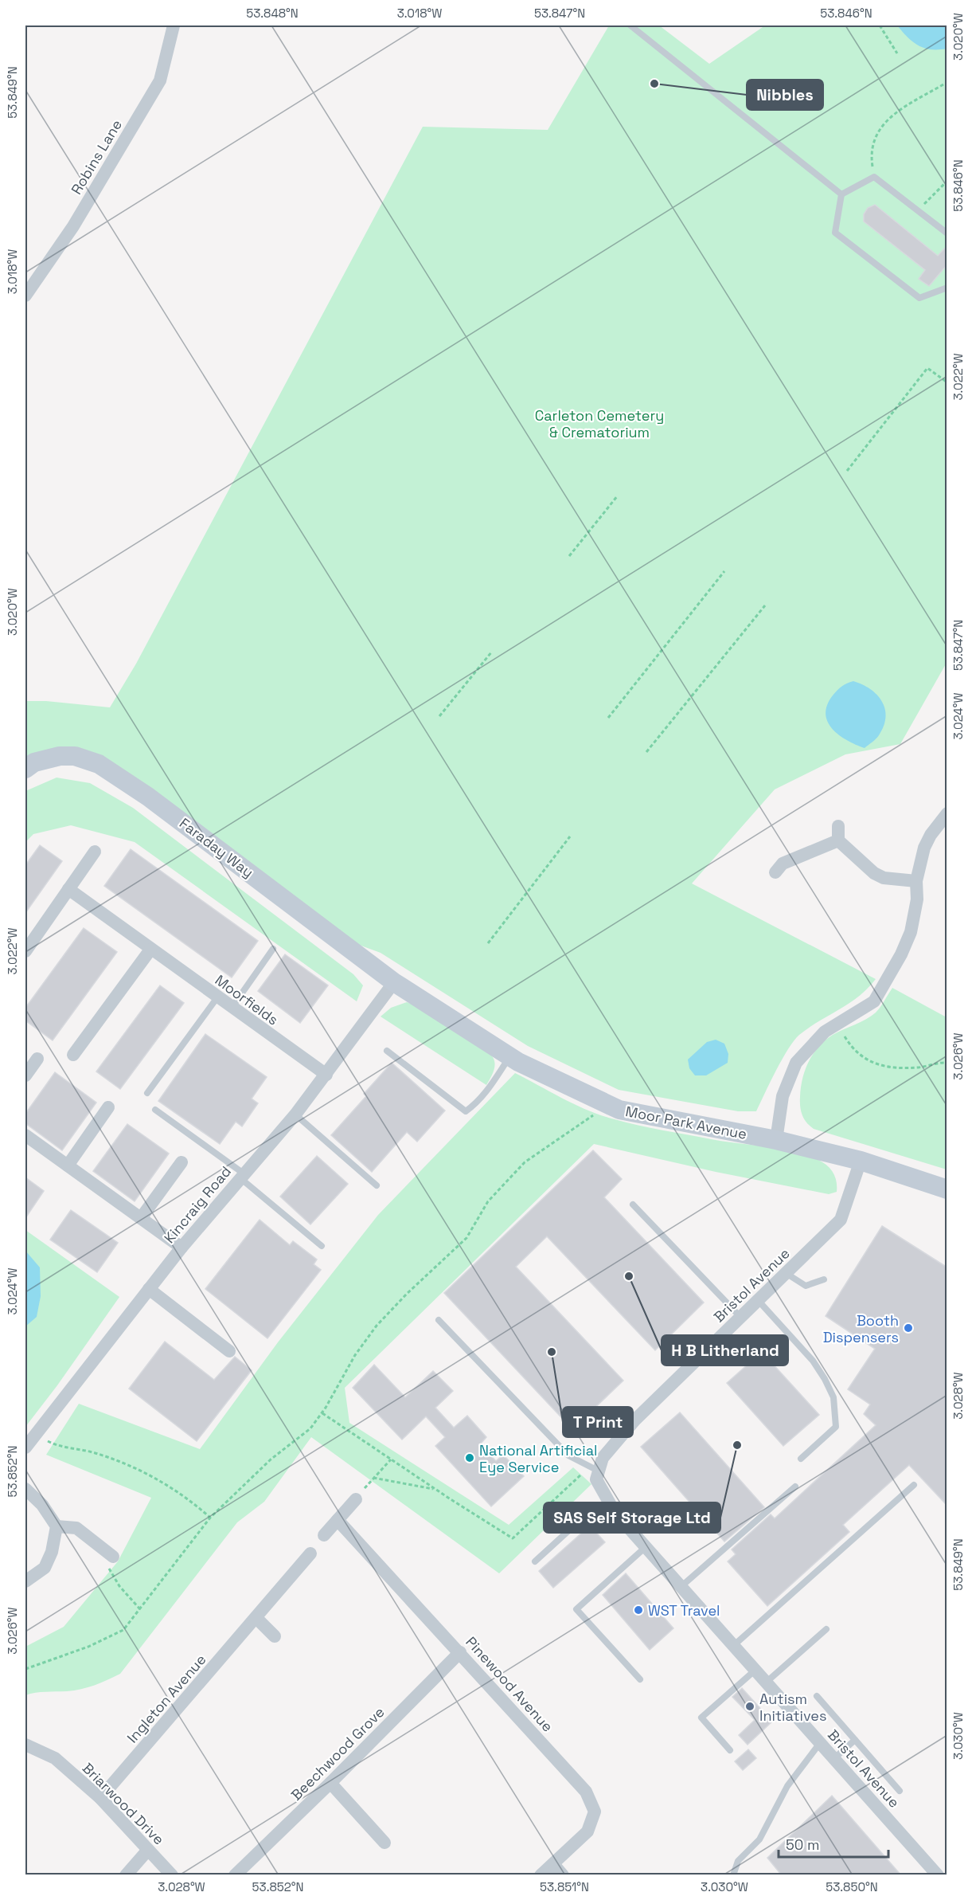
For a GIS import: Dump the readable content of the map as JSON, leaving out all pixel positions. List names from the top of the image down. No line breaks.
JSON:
{"streets":{"street":["Robins Lane","Faraday Way","Moorfields","Moor Park Avenue","Kincraig Road","Bristol Avenue","Pinewood Avenue","Ingleton Avenue","Beechwood Grove","Briarwood Drive"]},"crossings":[["Faraday Way","Moor Park Avenue"],["Faraday Way","Kincraig Road"],["Moorfields","Kincraig Road"],["Moor Park Avenue","Kincraig Road"],["Moor Park Avenue","Bristol Avenue"],["Pinewood Avenue","Beechwood Grove"],["Ingleton Avenue","Briarwood Drive"]],"parks":["Carleton Cemetery & Crematorium"],"places":["Nibbles","H B Litherland","Booth Dispensers","T Print","SAS Self Storage Ltd","National Artificial Eye Service","WST Travel","Autism Initiatives"],"scale_bar":"50 m","coordinates":["53.848°N","3.018°W","53.847°N","53.846°N","3.020°W","53.849°N","3.022°W","3.024°W","3.026°W","3.028°W","53.852°N","3.030°W","53.851°N","53.850°N"]}
